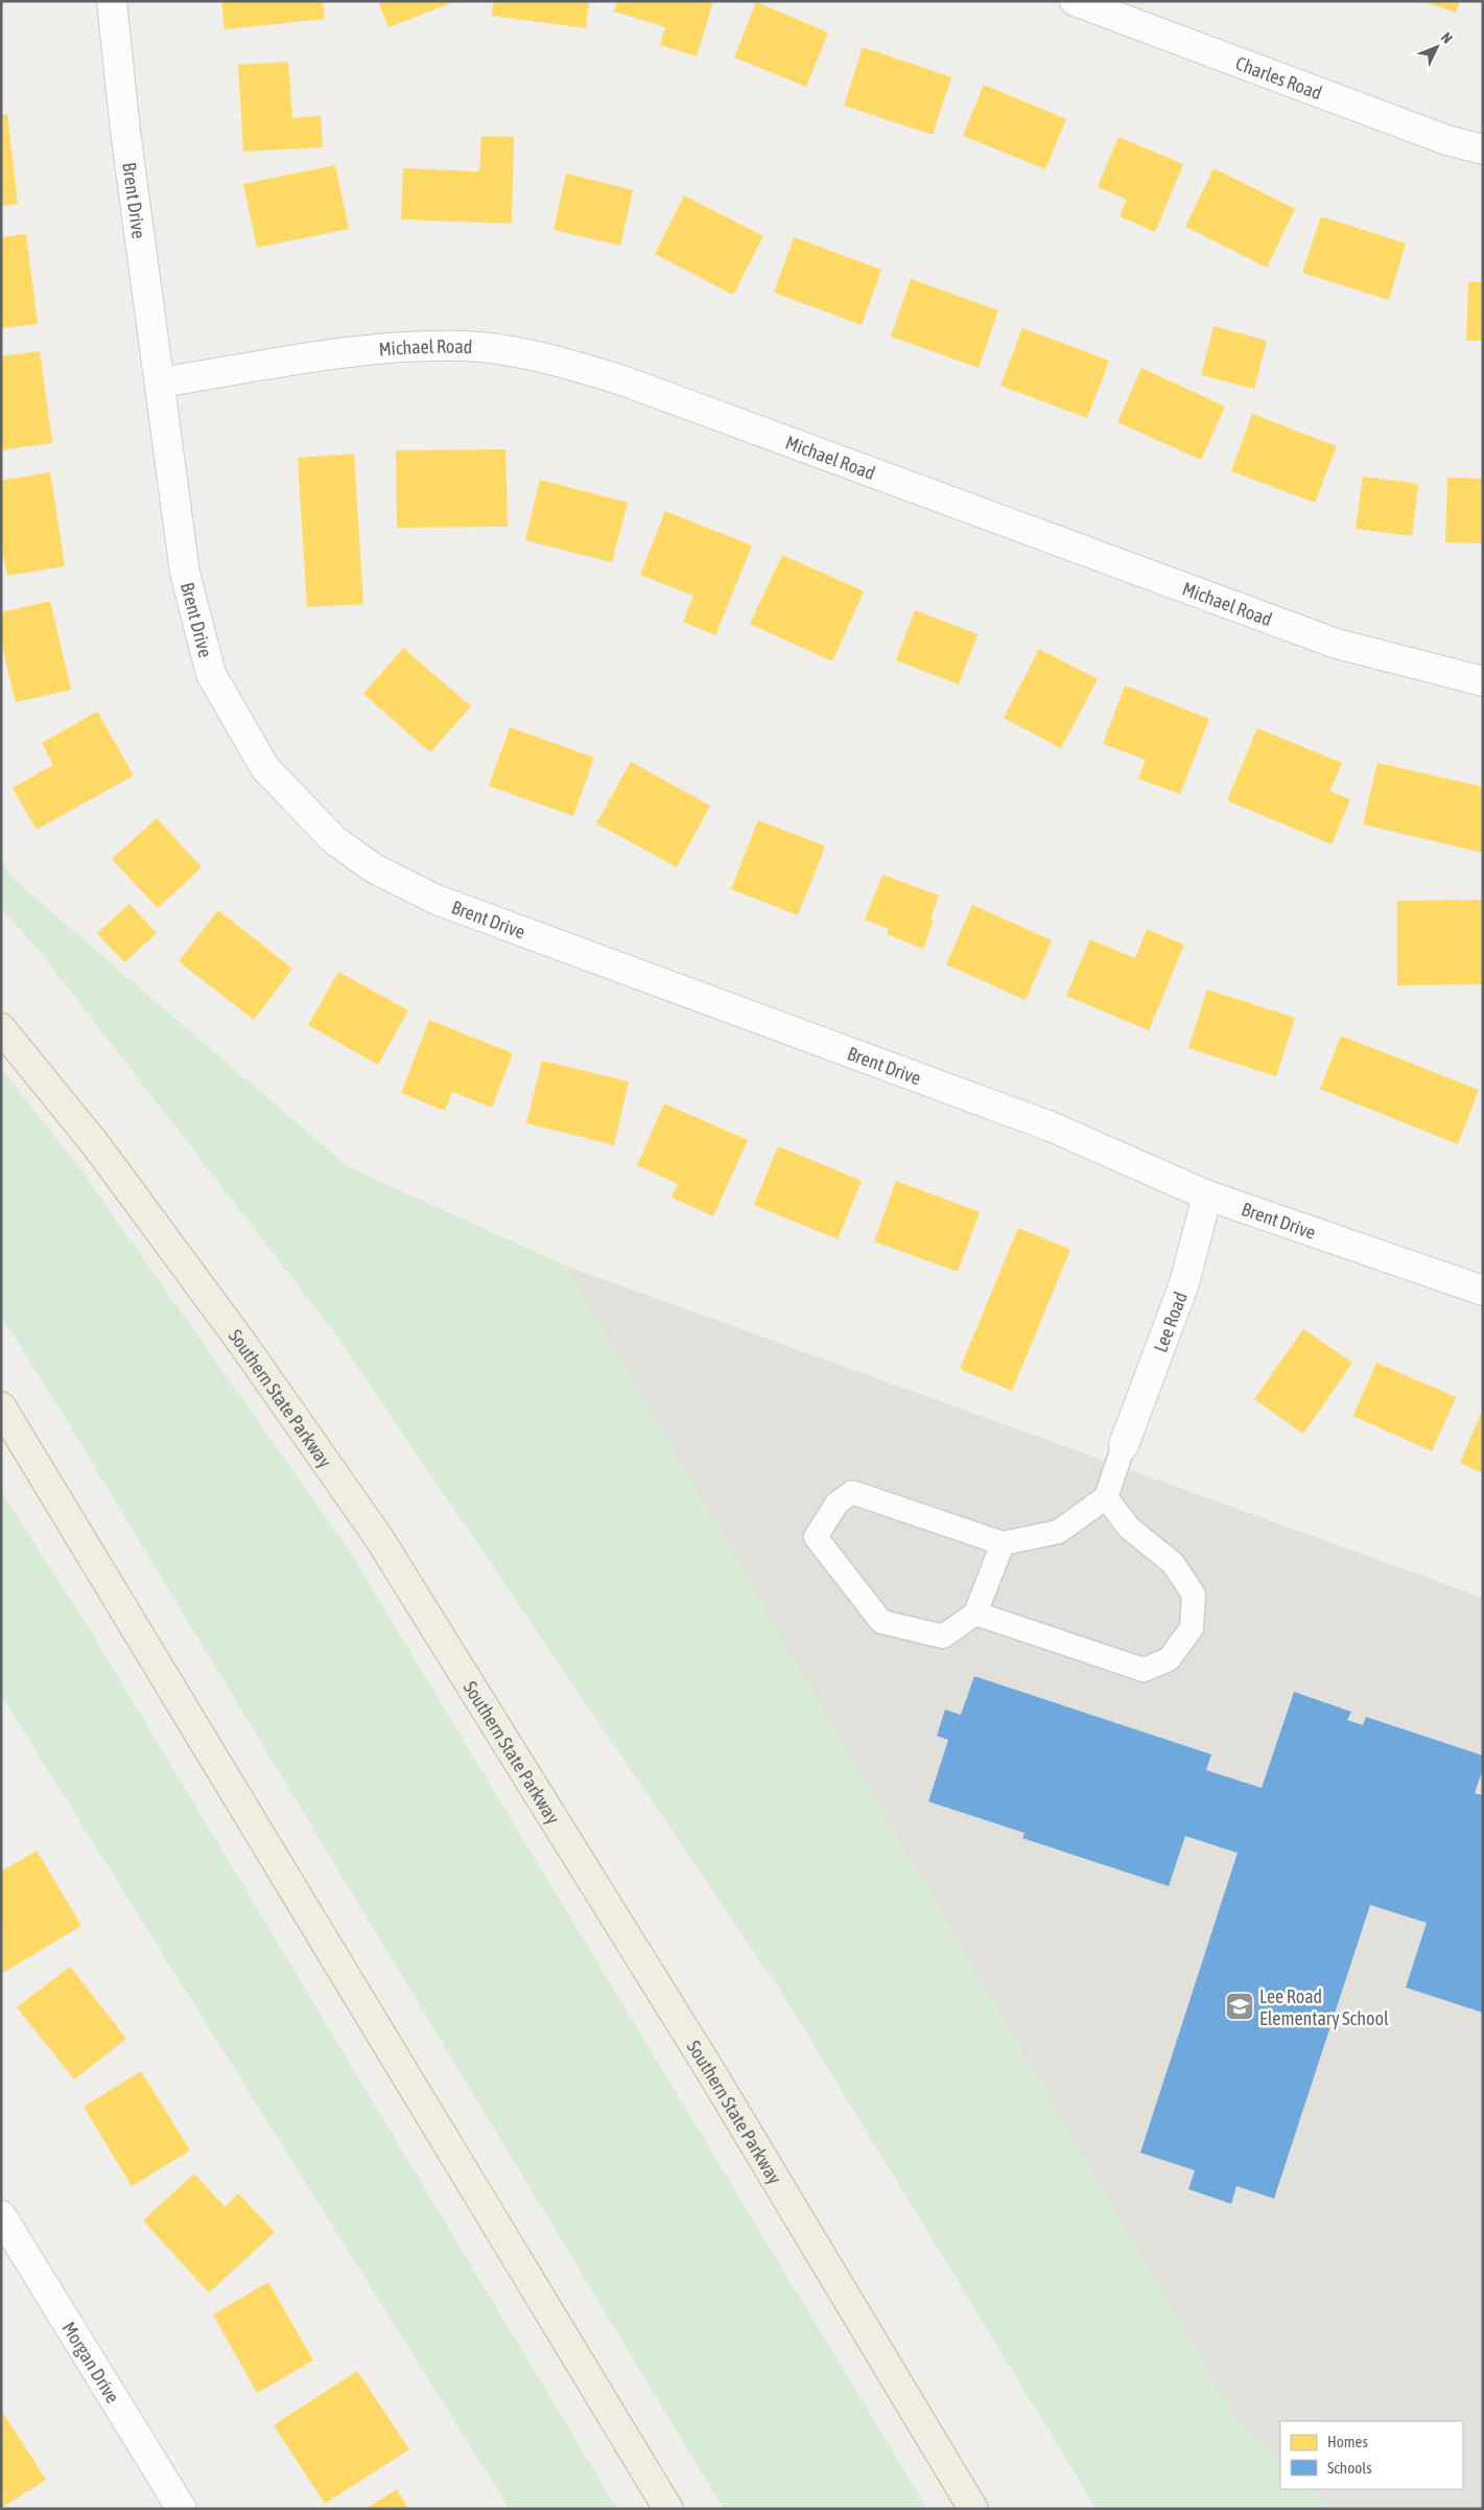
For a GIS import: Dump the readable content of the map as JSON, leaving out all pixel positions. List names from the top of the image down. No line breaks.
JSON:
{"streets":{"highway":["Southern State Parkway"],"street":["Charles Road","Brent Drive","Michael Road","Lee Road","Morgan Drive"]},"crossings":[["Brent Drive","Michael Road"],["Brent Drive","Lee Road"]],"places":{"school or university":["Lee Road Elementary School"]},"legend":["Homes","Schools"],"north":"top right"}
